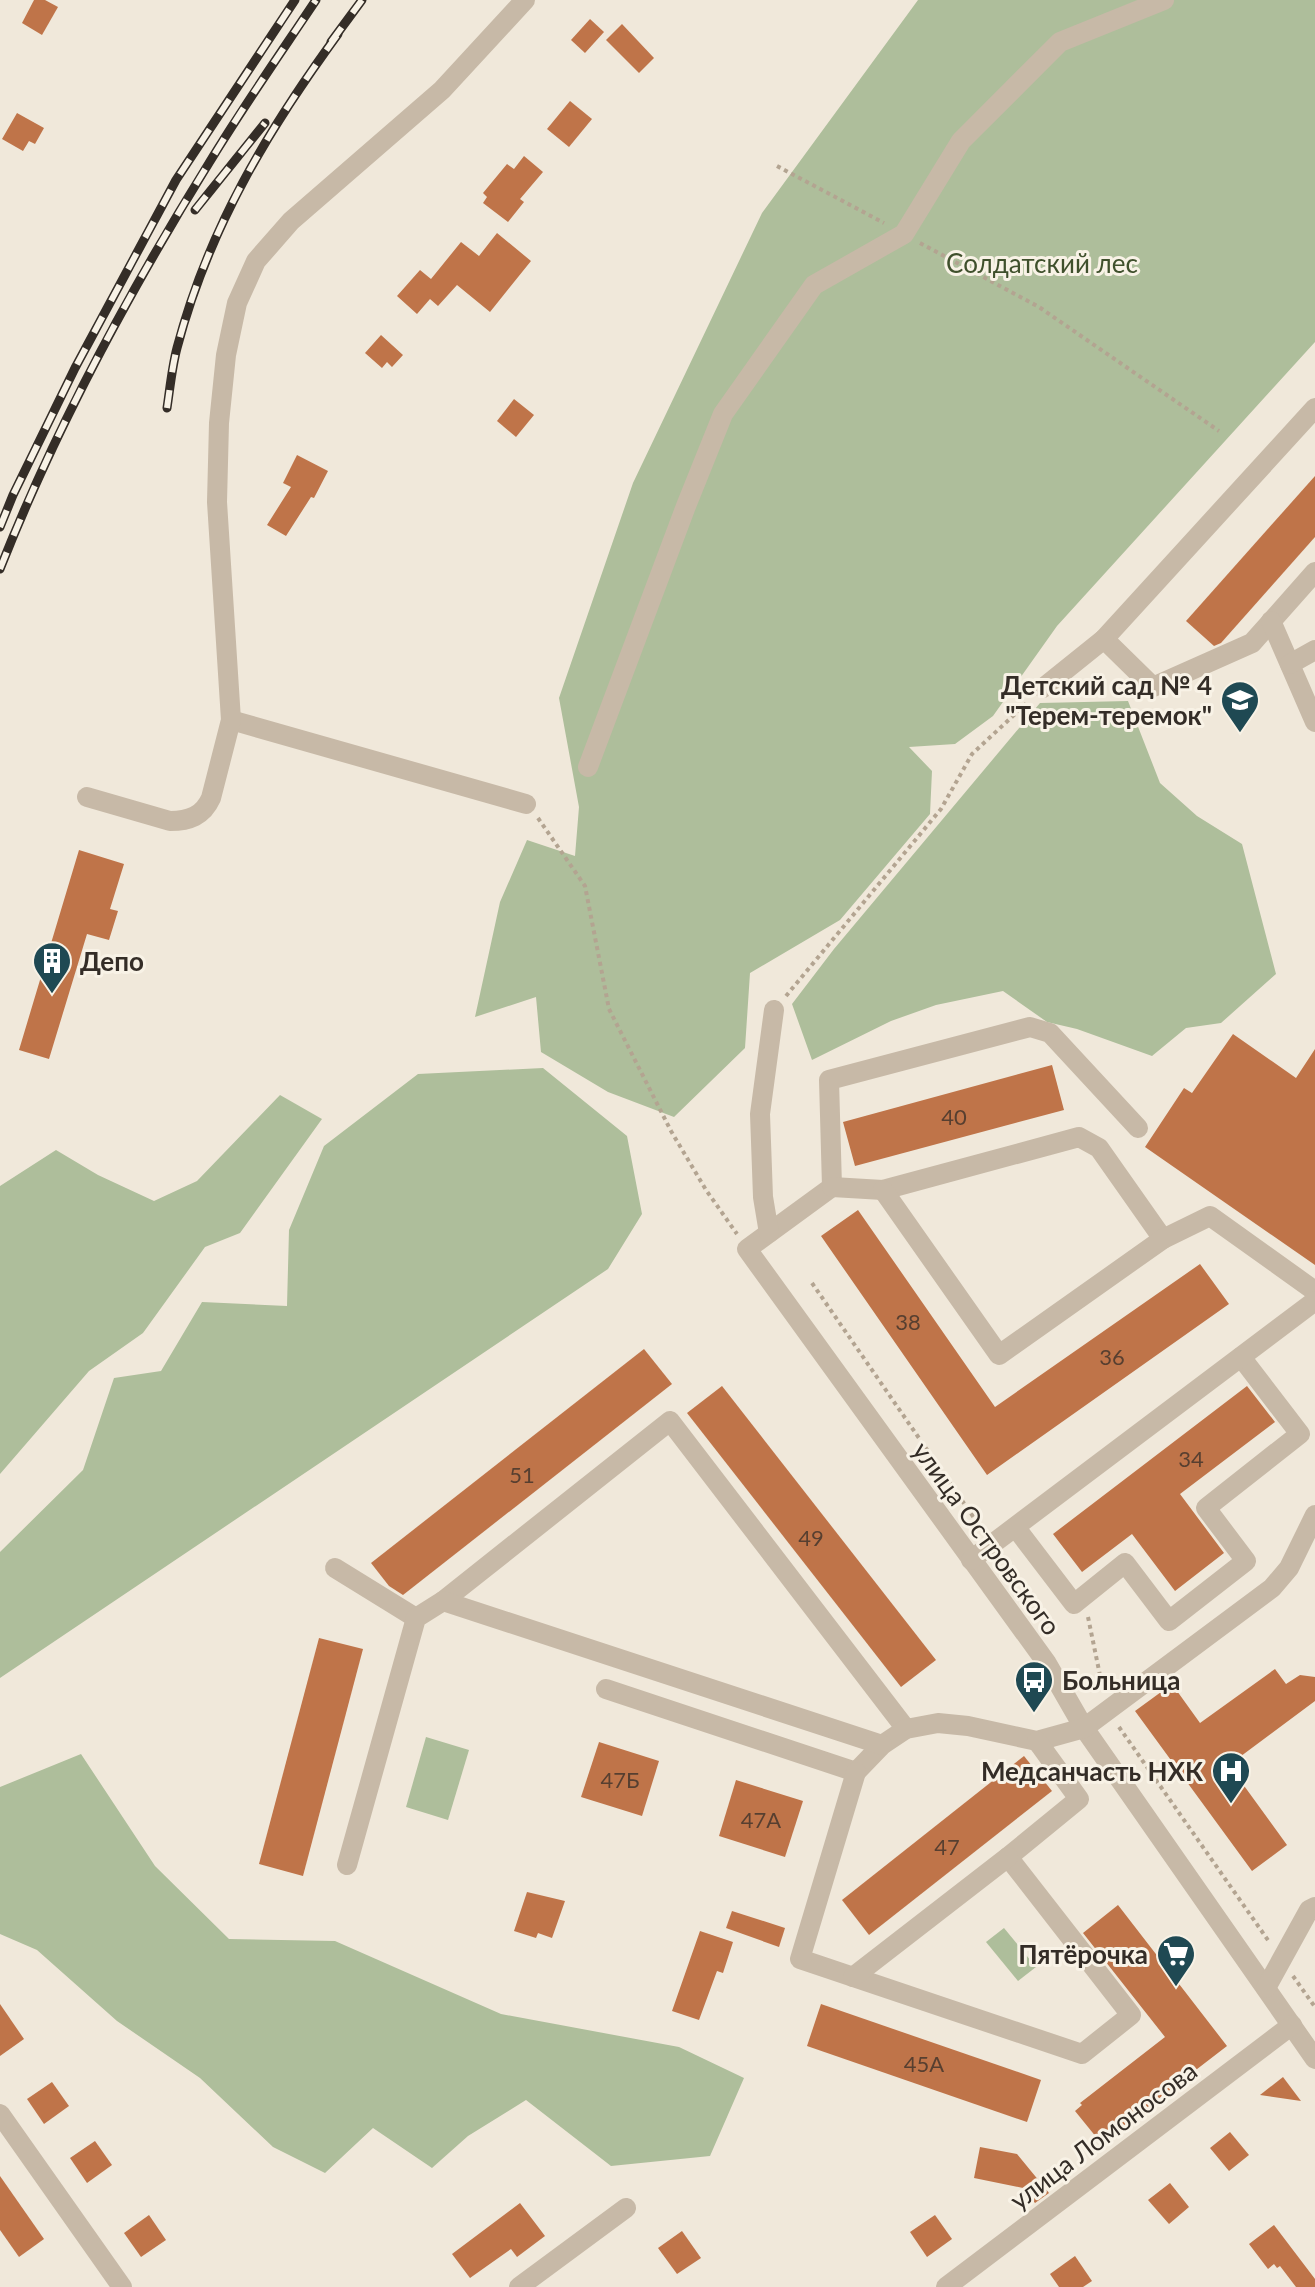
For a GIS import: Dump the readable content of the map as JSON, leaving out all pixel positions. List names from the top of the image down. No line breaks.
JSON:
{"streets":{"street":["улица Островского","улица Ломоносова"]},"crossings":[["улица Островского","улица Ломоносова"]],"parks":["Солдатский лес"],"places":{"school or university":["Детский сад № 4 \"Терем-теремок\""],"building":["Депо"],"bus stop":["Больница"],"hospital":["Медсанчасть НХК"],"supermarket":["Пятёрочка"]},"house_numbers":["40","38","36","34","51","49","47Б","47А","47","45А"]}
